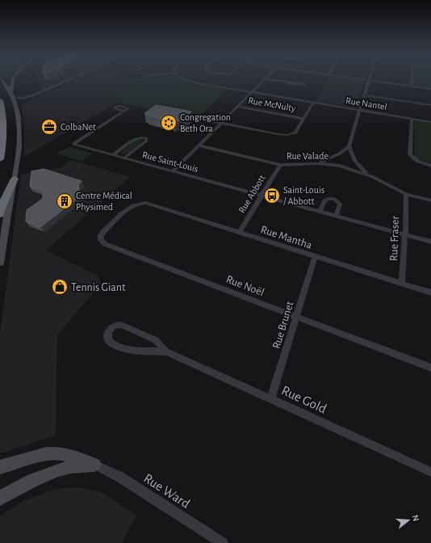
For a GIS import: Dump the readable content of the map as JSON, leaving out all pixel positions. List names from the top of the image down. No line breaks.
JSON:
{"streets":{"street":["Rue Nantel","Rue McNulty","Rue Valade","Rue Saint-Louis","Rue Abbott","Rue Mantha","Rue Fraser","Rue Noël","Rue Brunet","Rue Gold","Rue Ward"]},"crossings":[["Rue Valade","Rue Abbott"],["Rue Valade","Rue Fraser"],["Rue Saint-Louis","Rue Abbott"],["Rue Saint-Louis","Rue Fraser"],["Rue Abbott","Rue Mantha"],["Rue Mantha","Rue Fraser"],["Rue Mantha","Rue Noël"],["Rue Mantha","Rue Brunet"],["Rue Noël","Rue Brunet"],["Rue Brunet","Rue Gold"]],"places":{"synagogue":["Congregation Beth Ora"],"office":["ColbaNet"],"bus stop":["Saint-Louis / Abbott"],"building":["Centre Médical Physimed"],"shop":["Tennis Giant"]},"north":"right"}
